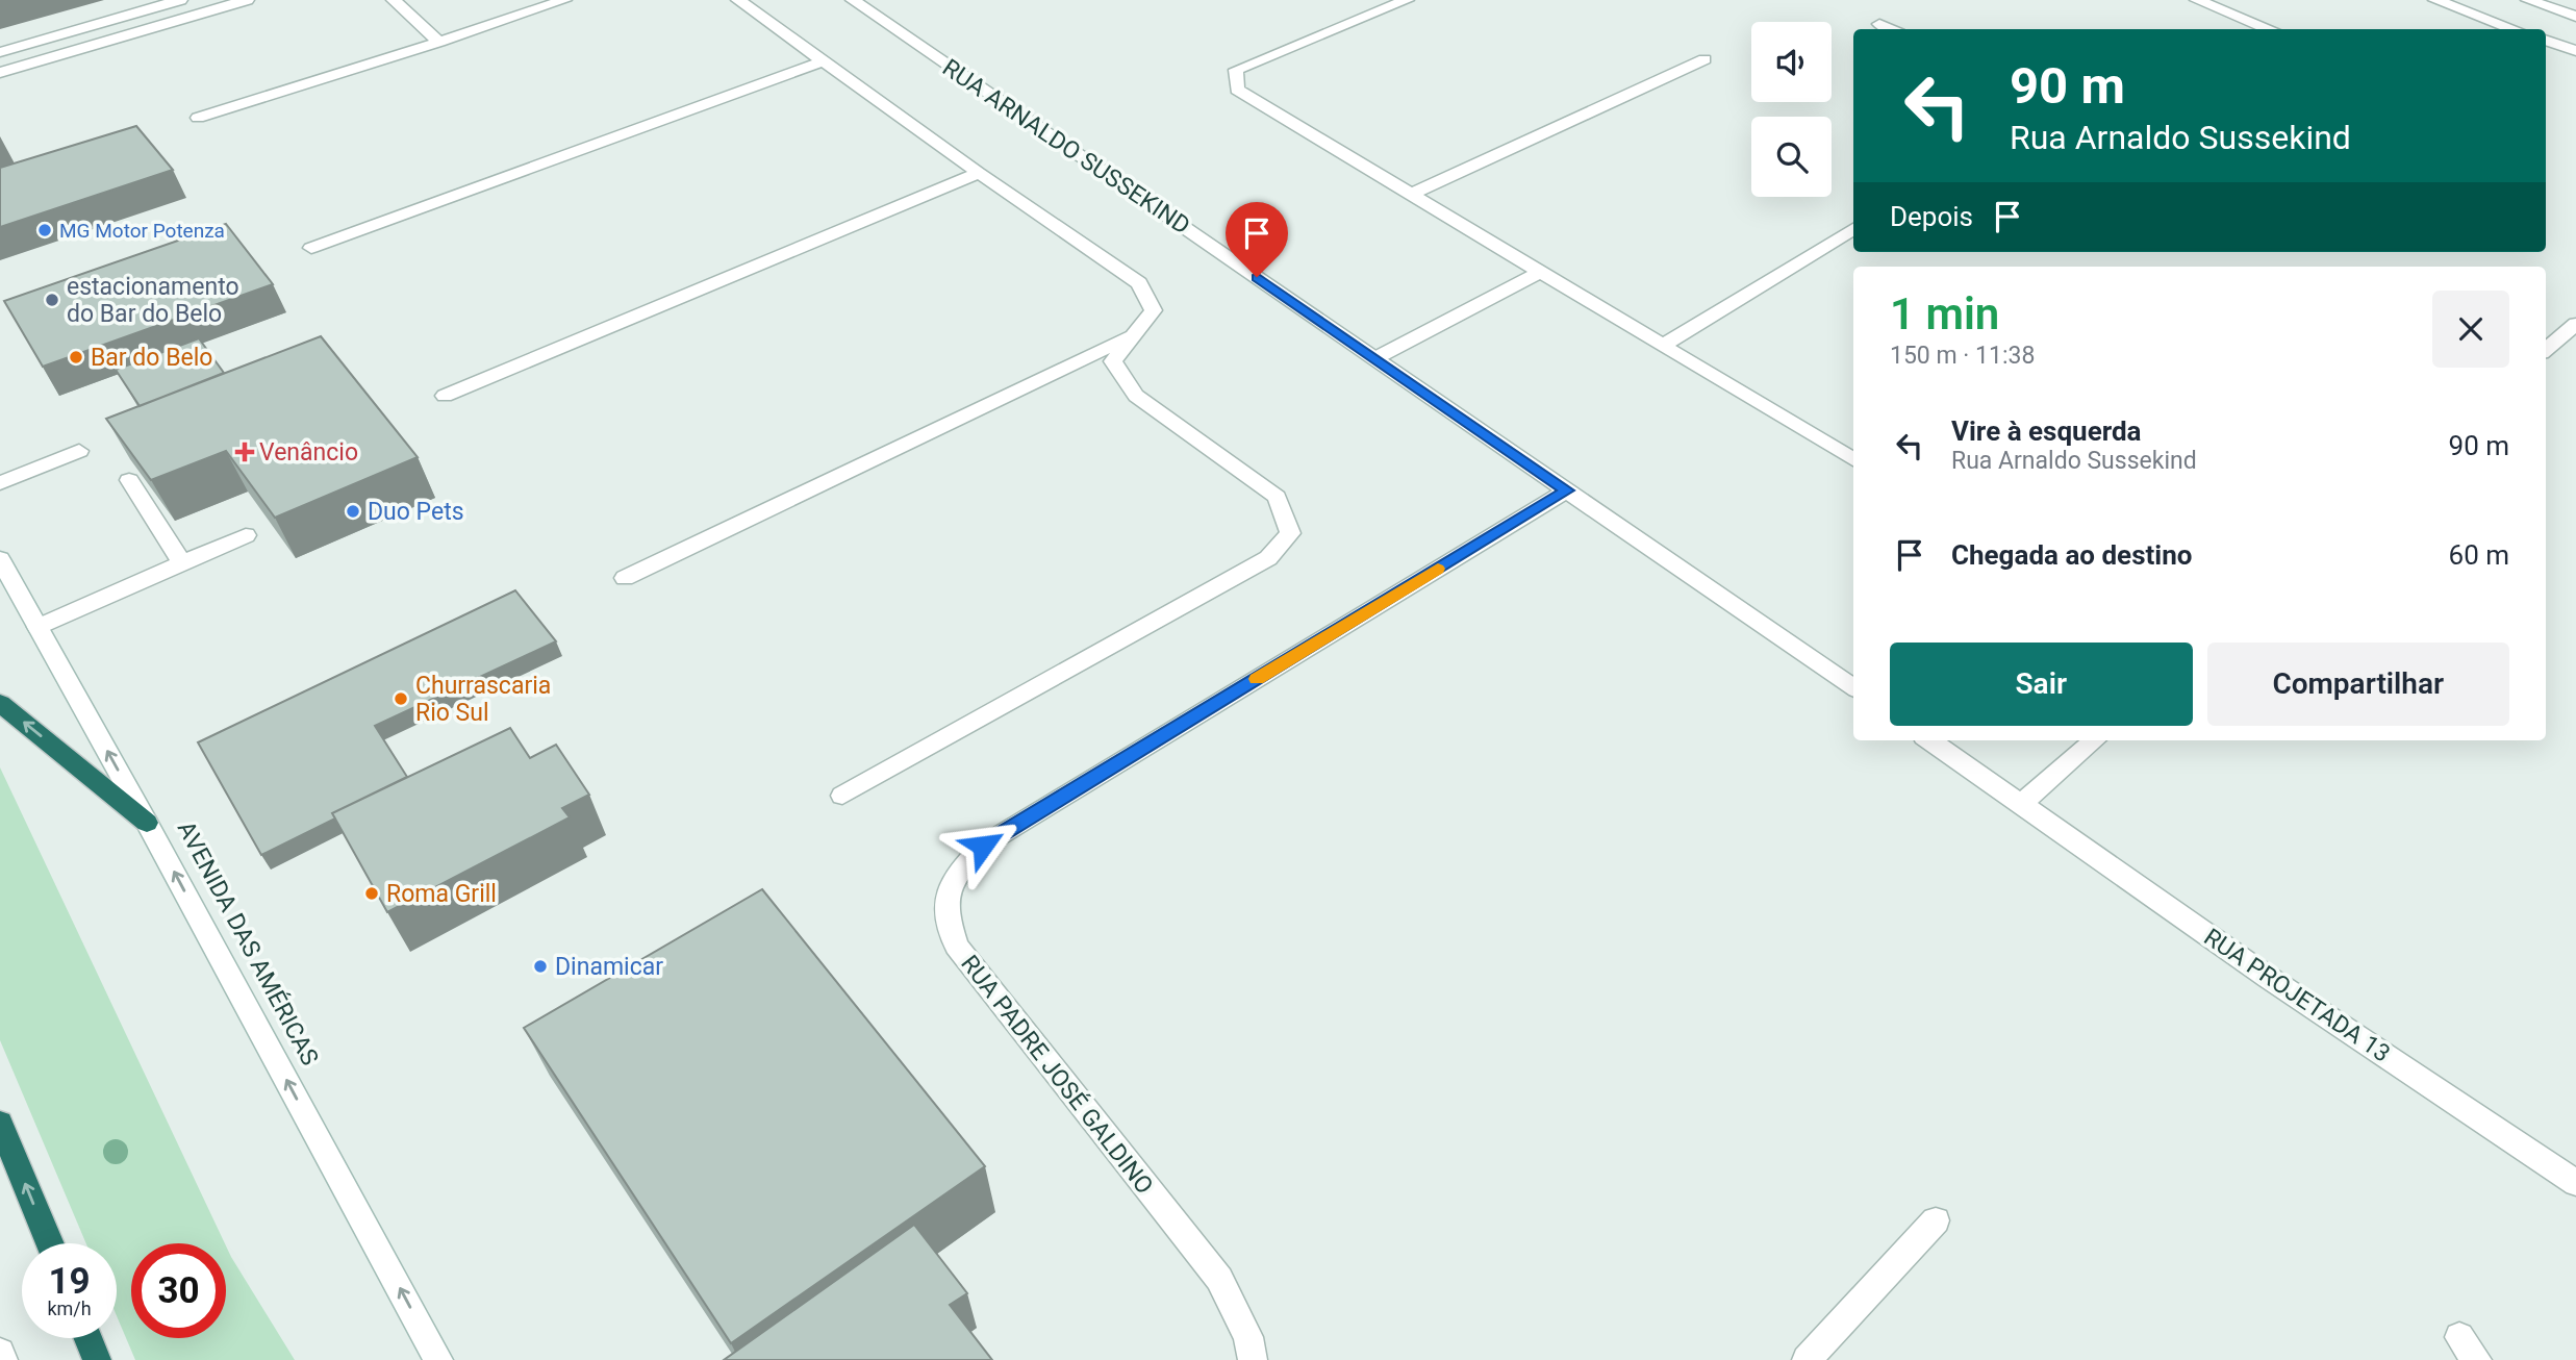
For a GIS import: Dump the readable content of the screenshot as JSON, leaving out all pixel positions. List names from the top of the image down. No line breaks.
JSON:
{"streets":{"street":["RUA ARNALDO SUSSEKIND","AVENIDA DAS AMÉRICAS","RUA PROJETADA 13","RUA PADRE JOSÉ GALDINO"]},"crossings":[["RUA ARNALDO SUSSEKIND","RUA PADRE JOSÉ GALDINO"]],"one_way":["AVENIDA DAS AMÉRICAS"],"places":{"other":["MG Motor Potenza","estacionamento do Bar do Belo","Bar do Belo","Duo Pets","Churrascaria Rio Sul","Roma Grill","Dinamicar"],"health":["Venâncio"]},"page":{"turn":["90 m","Rua Arnaldo Sussekind"],"then":"Depois","heading":["1 min","150 m · 11:38"],"list":[{"name":"Vire à esquerda","note":"Rua Arnaldo Sussekind","value":"90 m"},{"name":"Chegada ao destino","value":"60 m"}],"buttons":["Sair","Compartilhar"],"speed":"19 km/h","limit":"30"}}
